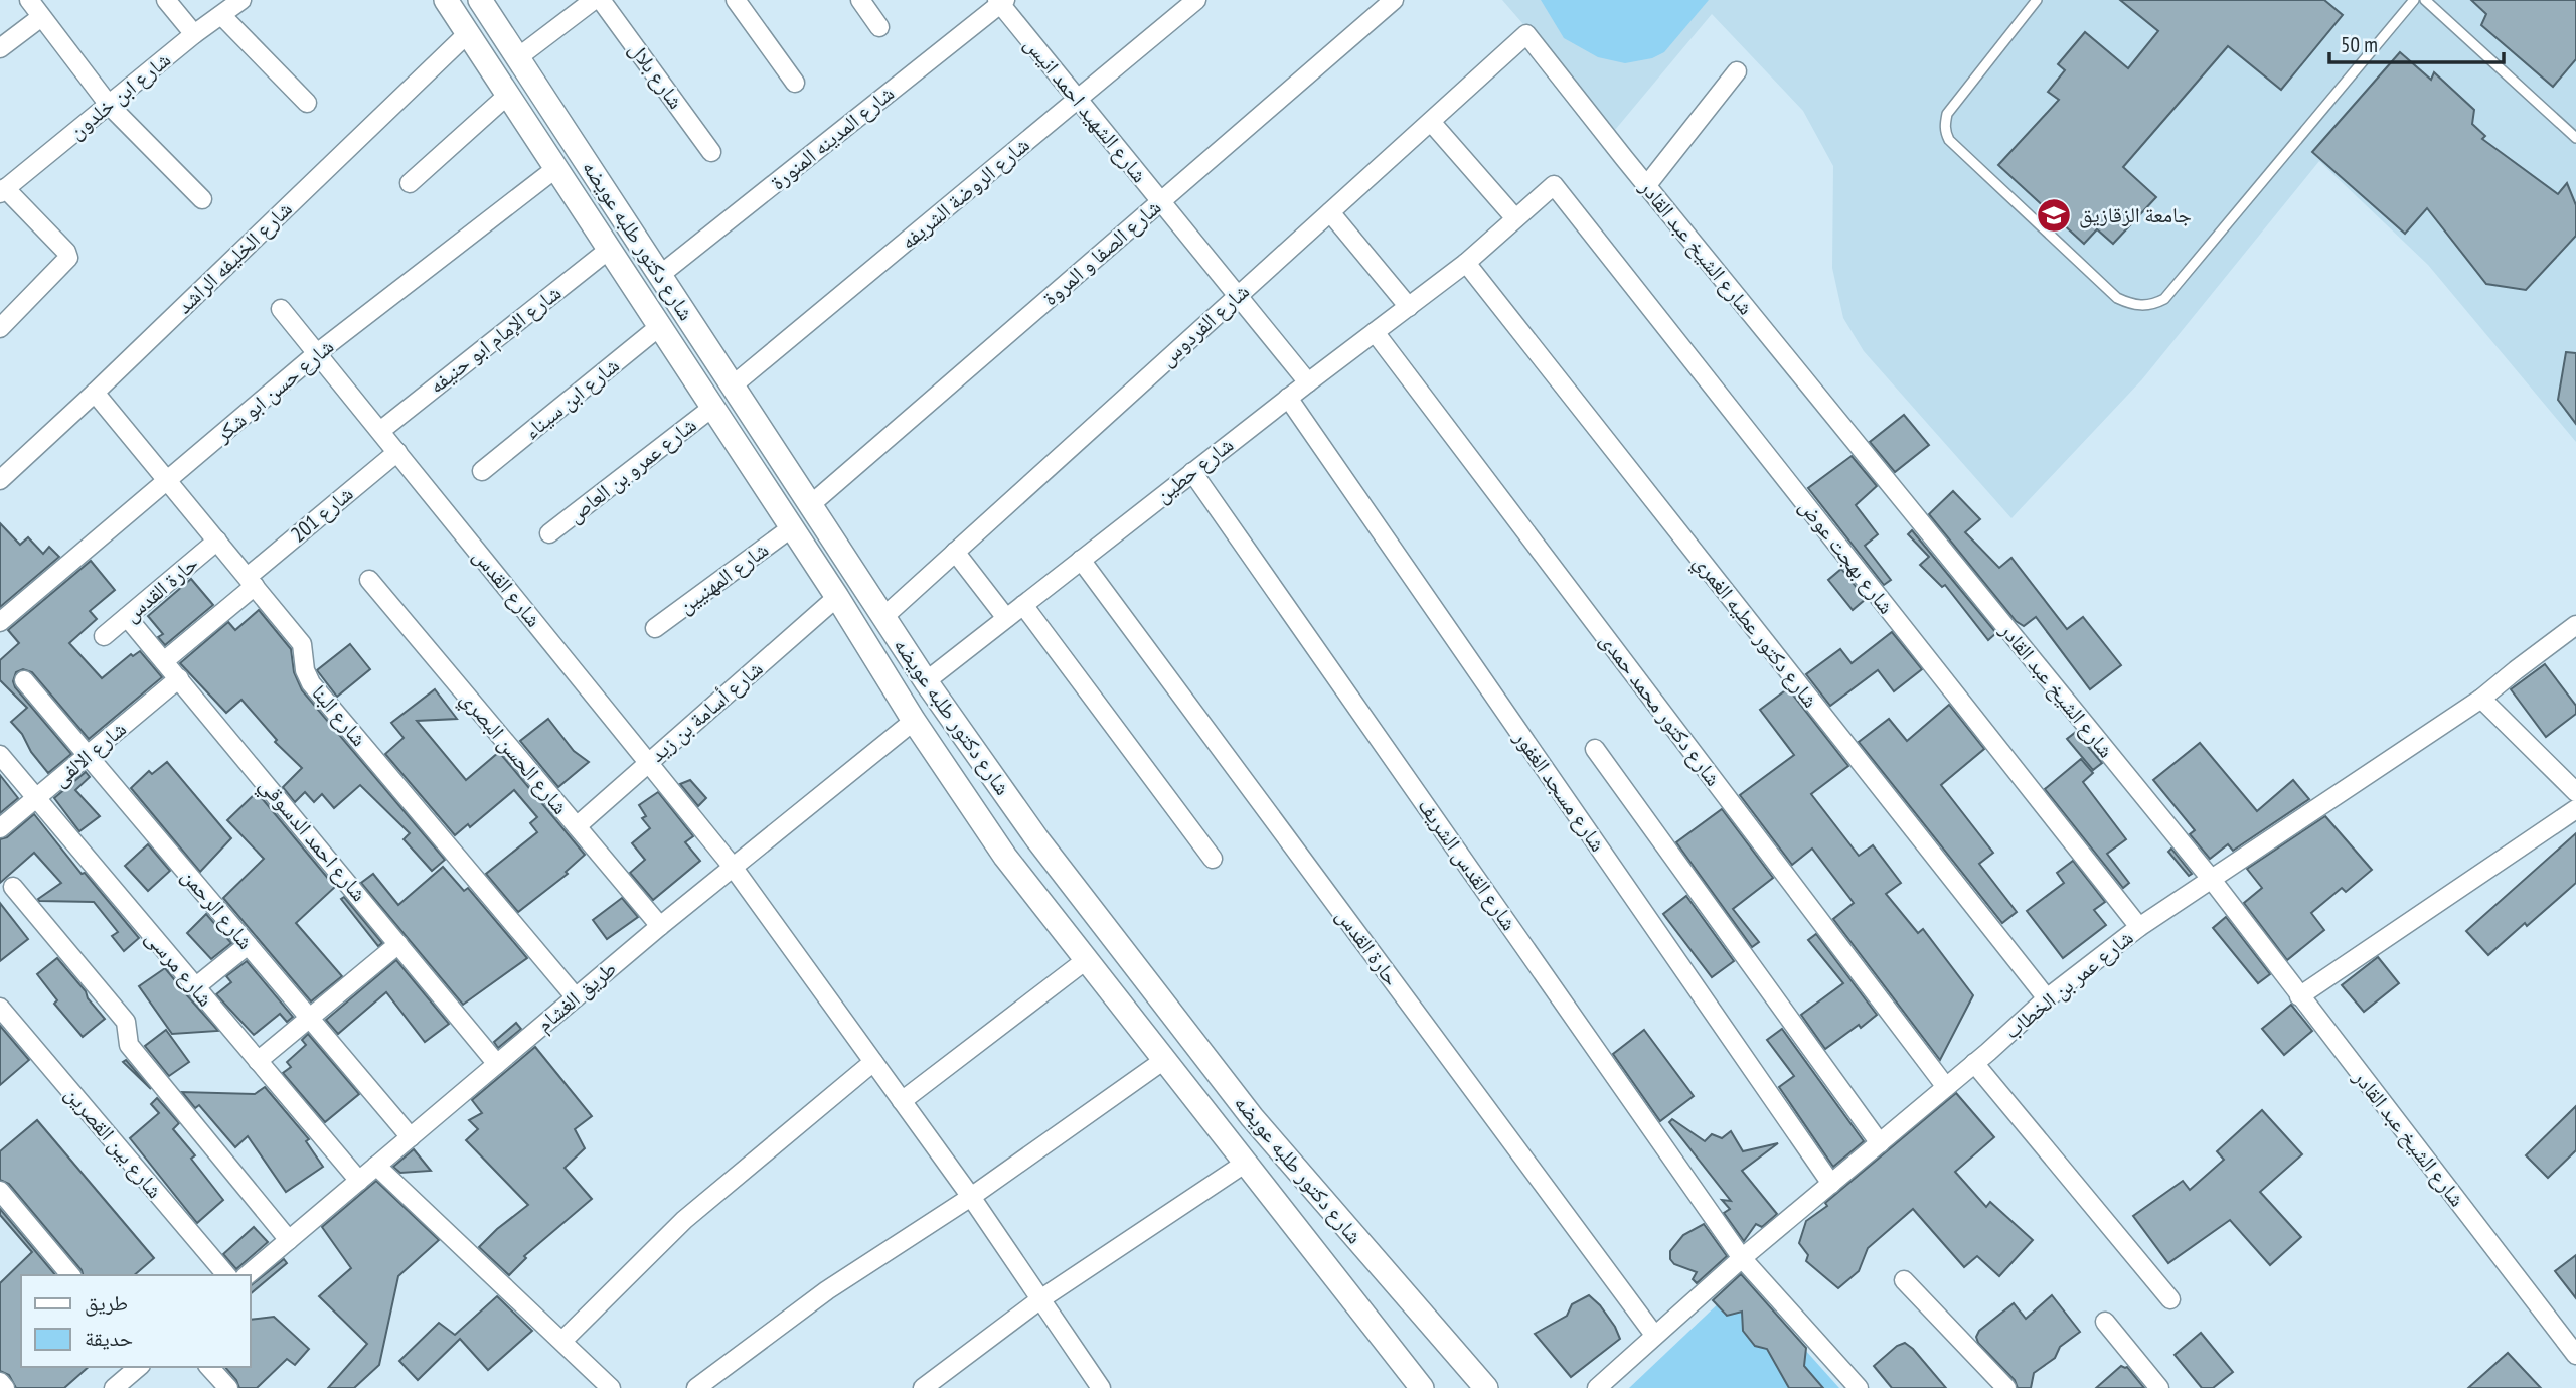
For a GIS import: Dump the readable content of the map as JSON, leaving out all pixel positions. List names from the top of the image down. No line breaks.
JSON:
{"streets":{"street":["شارع بلال","شارع ابن خلدون","شارع الشهيد احمد انيس","شارع المدينه المنورة","شارع الروضة الشريفه","شارع دكتور طلبه عويضه","شارع الشيخ عبد القادر","شارع الصفا و المروة","شارع الخليفه الراشد","شارع الفردوس","شارع الإمام ابو حنيفه","شارع حسن ابو شكر","شارع ابن سيناء","شارع عمرو بن العاص","شارع حطين","شارع 201","شارع بهجت عوض","شارع المهنيين","شارع القدس","حارة القدس","شارع دكتور عطيه الغمري","شارع دكتور محمد حمدى","شارع أسامة بن زيد","شارع البنا","شارع الحسن البصري","شارع الالفى","شارع مسجد الغفور","شارع احمد الدسوقي","شارع القدس الشريف","شارع الرحمن","شارع مرسى","شارع عمر بن الخطاب","طريق الغشام","شارع بين القصرين"]},"crossings":[["شارع الشهيد احمد انيس","شارع المدينه المنورة"],["شارع الشهيد احمد انيس","شارع الروضة الشريفه"],["شارع الشهيد احمد انيس","شارع الصفا و المروة"],["شارع الشهيد احمد انيس","شارع الفردوس"],["شارع الشهيد احمد انيس","شارع حطين"],["شارع المدينه المنورة","شارع دكتور طلبه عويضه"],["شارع الروضة الشريفه","شارع دكتور طلبه عويضه"],["شارع دكتور طلبه عويضه","شارع الصفا و المروة"],["شارع دكتور طلبه عويضه","شارع الخليفه الراشد"],["شارع دكتور طلبه عويضه","شارع الفردوس"],["شارع دكتور طلبه عويضه","شارع الإمام ابو حنيفه"],["شارع دكتور طلبه عويضه","شارع حسن ابو شكر"],["شارع دكتور طلبه عويضه","شارع ابن سيناء"],["شارع دكتور طلبه عويضه","شارع عمرو بن العاص"],["شارع دكتور طلبه عويضه","شارع حطين"],["شارع دكتور طلبه عويضه","شارع المهنيين"],["شارع دكتور طلبه عويضه","شارع أسامة بن زيد"],["شارع دكتور طلبه عويضه","طريق الغشام"],["شارع الشيخ عبد القادر","شارع الفردوس"],["شارع الشيخ عبد القادر","شارع عمر بن الخطاب"],["شارع الخليفه الراشد","شارع البنا"],["شارع الإمام ابو حنيفه","شارع القدس"],["شارع حسن ابو شكر","شارع القدس"],["شارع حسن ابو شكر","شارع البنا"],["شارع حطين","شارع بهجت عوض"],["شارع حطين","حارة القدس"],["شارع حطين","شارع دكتور عطيه الغمري"],["شارع حطين","شارع دكتور محمد حمدى"],["شارع حطين","شارع مسجد الغفور"],["شارع حطين","شارع القدس الشريف"],["شارع 201","شارع القدس"],["شارع 201","شارع البنا"],["شارع 201","شارع احمد الدسوقي"],["شارع بهجت عوض","شارع عمر بن الخطاب"],["شارع القدس","شارع أسامة بن زيد"],["شارع القدس","طريق الغشام"],["حارة القدس","شارع البنا"],["حارة القدس","شارع احمد الدسوقي"],["حارة القدس","شارع عمر بن الخطاب"],["شارع دكتور عطيه الغمري","شارع عمر بن الخطاب"],["شارع دكتور محمد حمدى","شارع عمر بن الخطاب"],["شارع أسامة بن زيد","شارع الحسن البصري"],["شارع البنا","طريق الغشام"],["شارع الحسن البصري","طريق الغشام"],["شارع الالفى","شارع احمد الدسوقي"],["شارع الالفى","شارع الرحمن"],["شارع الالفى","شارع مرسى"],["شارع مسجد الغفور","شارع عمر بن الخطاب"],["شارع احمد الدسوقي","طريق الغشام"],["شارع القدس الشريف","شارع عمر بن الخطاب"],["شارع الرحمن","طريق الغشام"],["شارع مرسى","طريق الغشام"]],"places":{"school or university":["جامعة الزقازيق"]},"legend":["طريق","حديقة"],"scale_bar":"50 m"}
